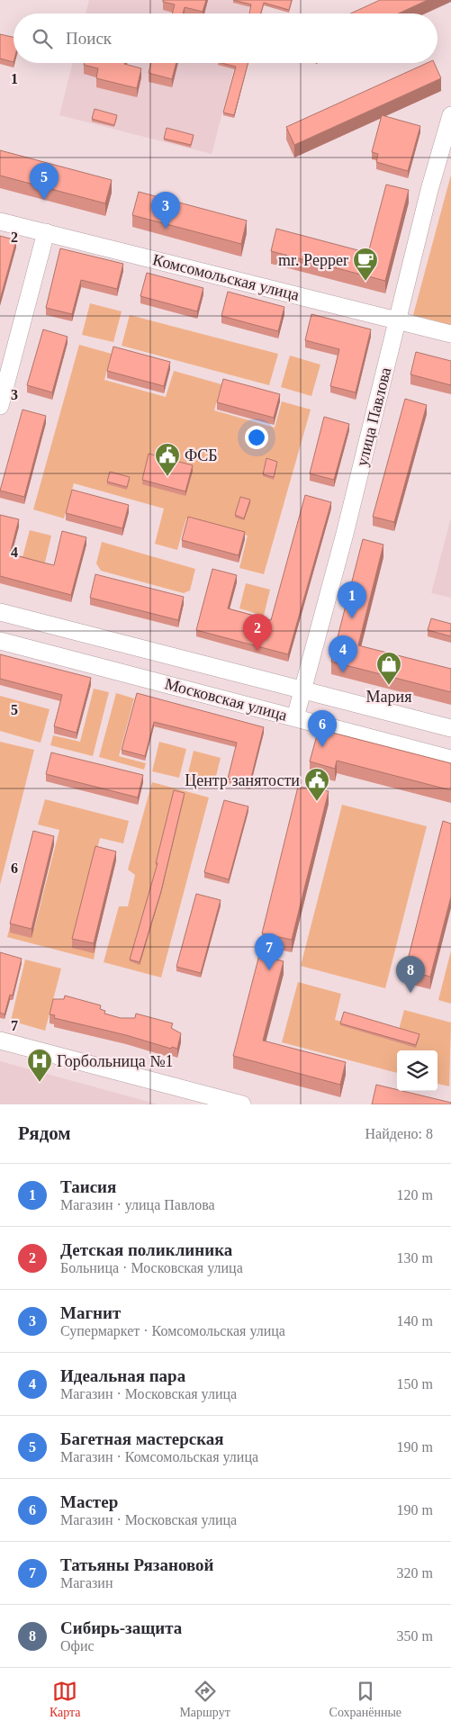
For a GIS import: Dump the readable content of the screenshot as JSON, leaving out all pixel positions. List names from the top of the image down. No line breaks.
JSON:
{"streets":{"street":["Комсомольская улица","улица Павлова","Московская улица"]},"crossings":[["Комсомольская улица","улица Павлова"],["улица Павлова","Московская улица"]],"places":{"cafe":["mr. Pepper"],"public building":["ФСБ","Центр занятости"],"shop":["Мария"],"hospital":["Горбольница №1"]},"page":{"search":"Поиск","pins":["5","3","1","2","4","6","7","8"],"heading":["Рядом","Найдено: 8"],"list":[{"mark":"1","name":"Таисия","note":"Магазин · улица Павлова","value":"120 m"},{"mark":"2","name":"Детская поликлиника","note":"Больница · Московская улица","value":"130 m"},{"mark":"3","name":"Магнит","note":"Супермаркет · Комсомольская улица","value":"140 m"},{"mark":"4","name":"Идеальная пара","note":"Магазин · Московская улица","value":"150 m"},{"mark":"5","name":"Багетная мастерская","note":"Магазин · Комсомольская улица","value":"190 m"},{"mark":"6","name":"Мастер","note":"Магазин · Московская улица","value":"190 m"},{"mark":"7","name":"Татьяны Рязановой","note":"Магазин","value":"320 m"},{"mark":"8","name":"Сибирь-защита","note":"Офис","value":"350 m"}],"nav":["Карта","Маршрут","Сохранённые"]},"grid":{"rows":["1","2","3","4","5","6","7"]}}
